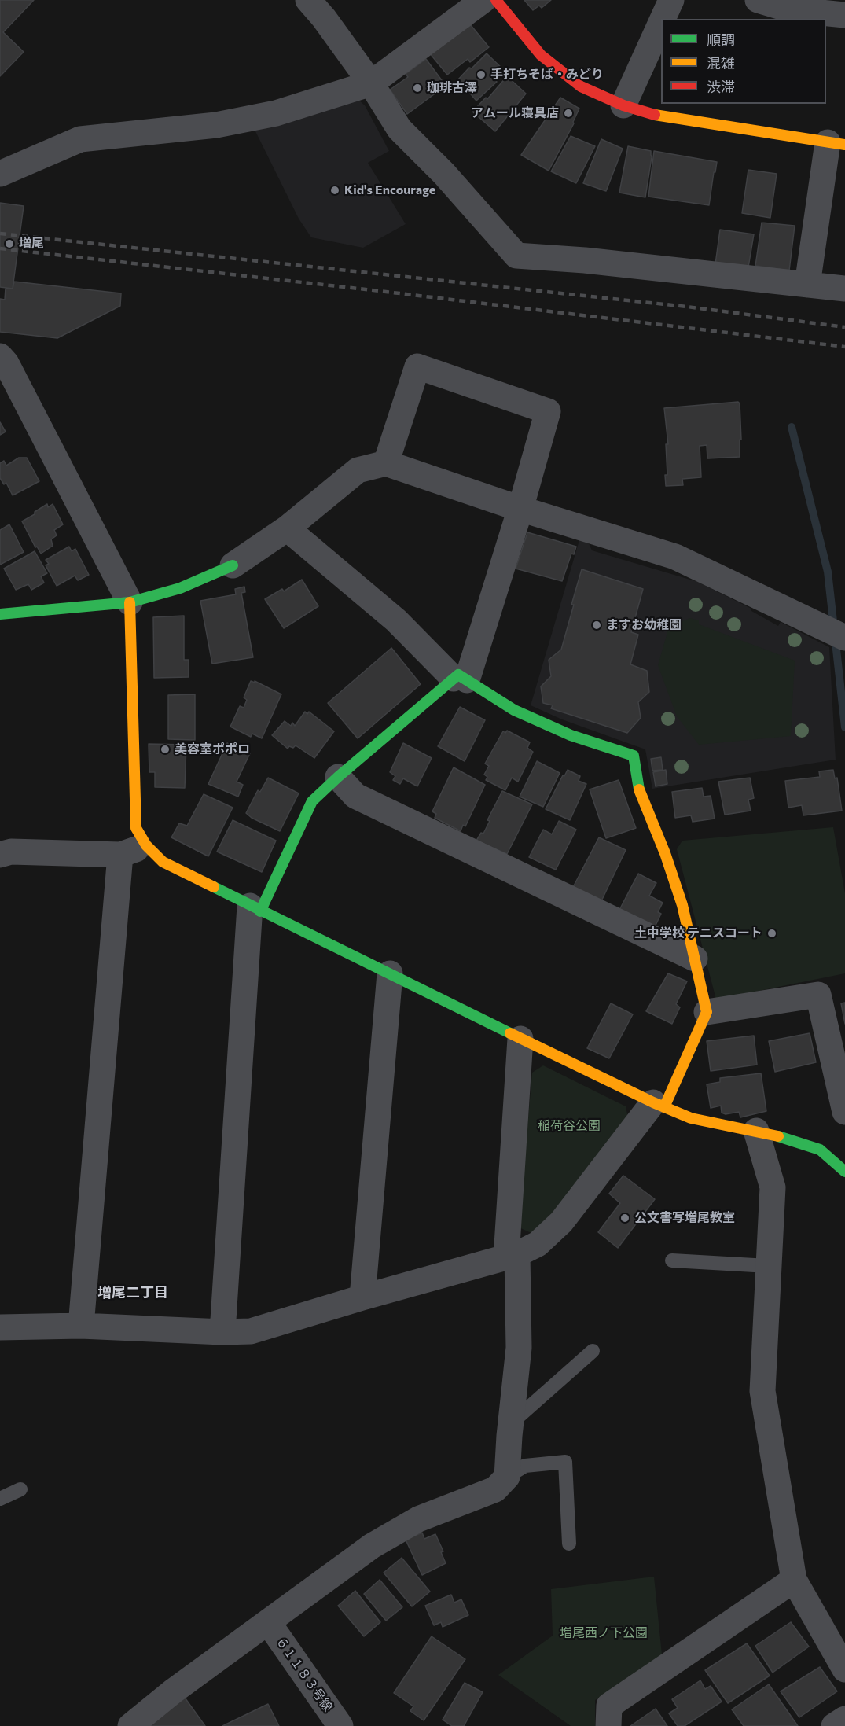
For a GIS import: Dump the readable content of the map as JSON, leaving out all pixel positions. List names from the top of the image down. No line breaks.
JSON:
{"streets":{"street":["６１１８３号線"]},"districts":["増尾二丁目"],"parks":["稲荷谷公園","増尾西ノ下公園"],"places":["手打ちそば・みどり","珈琲古澤","アムール寝具店","Kid's Encourage","増尾","ますお幼稚園","美容室ポポロ","土中学校 テニスコート","公文書写増尾教室"],"legend":["順調","混雑","渋滞"]}
